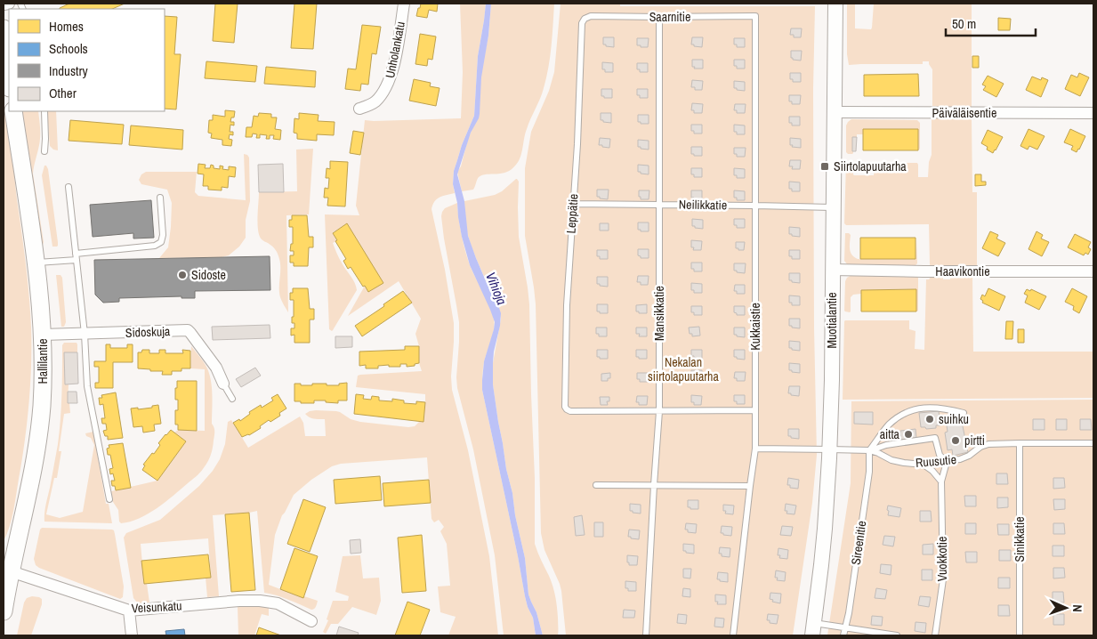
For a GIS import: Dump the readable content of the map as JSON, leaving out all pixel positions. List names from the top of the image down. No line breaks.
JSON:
{"streets":{"main road":["Hallilantie"],"street":["Unholankatu","Päiväläisentie","Haavikontie","Muotialantie","Sidoskuja","Veisunkatu"],"lane":["Saarnitie","Neilikkatie","Leppätie","Mansikkatie","Kukkaistie","Ruusutie","Sinikkatie","Sireenitie","Vuokkotie"]},"crossings":[["Saarnitie","Leppätie"],["Saarnitie","Mansikkatie"],["Saarnitie","Kukkaistie"],["Päiväläisentie","Muotialantie"],["Neilikkatie","Leppätie"],["Neilikkatie","Mansikkatie"],["Neilikkatie","Muotialantie"],["Neilikkatie","Kukkaistie"],["Leppätie","Mansikkatie"],["Haavikontie","Muotialantie"],["Muotialantie","Ruusutie"],["Kukkaistie","Ruusutie"],["Sidoskuja","Hallilantie"],["Hallilantie","Veisunkatu"],["Ruusutie","Sinikkatie"],["Ruusutie","Sireenitie"],["Ruusutie","Vuokkotie"]],"water":["Vihioja"],"parks":["Nekalan siirtolapuutarha"],"places":{"transit":["Siirtolapuutarha"],"other":["Sidoste","suihku","aitta","pirtti"]},"legend":["Homes","Schools","Industry","Other"],"scale_bar":"50 m","north":"right"}
